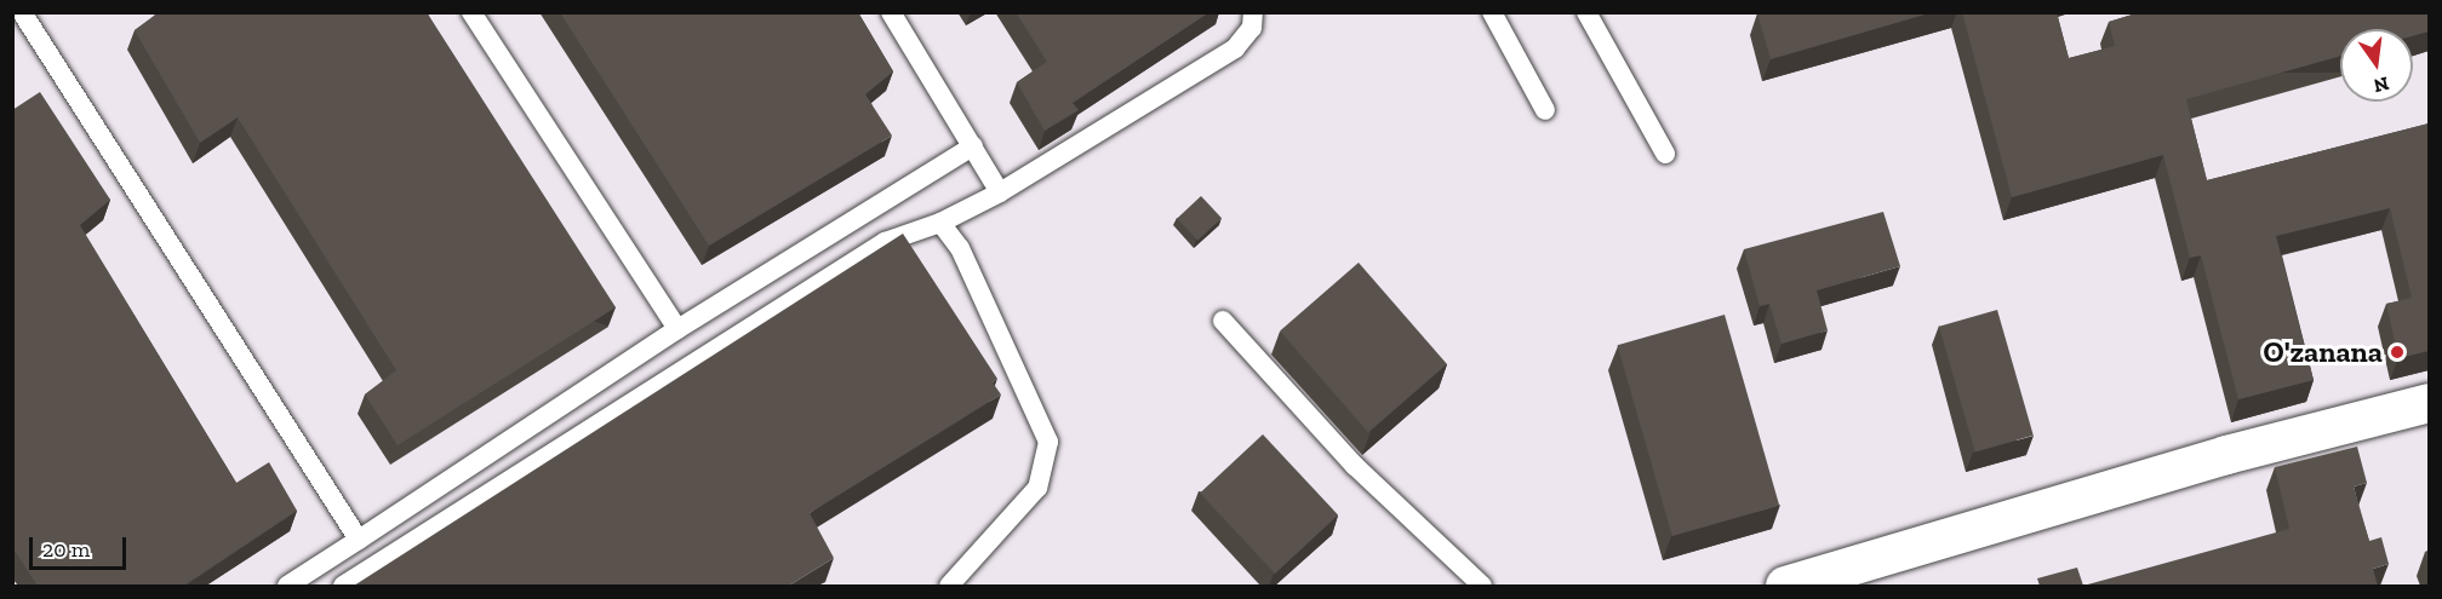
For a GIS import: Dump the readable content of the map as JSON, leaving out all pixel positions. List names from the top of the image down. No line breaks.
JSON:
{"places":["O'zanana"],"scale_bar":"20 m","north":"bottom"}
